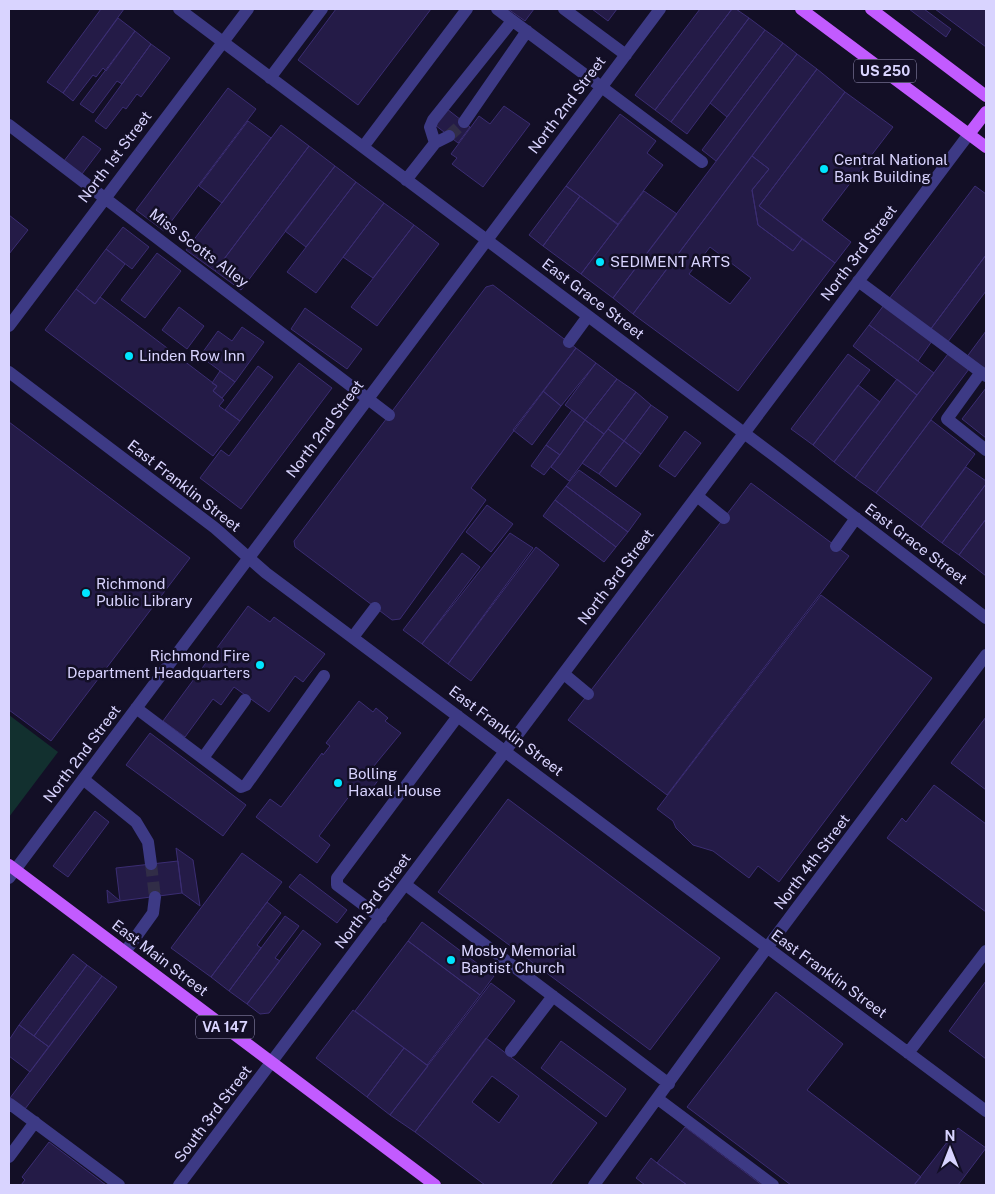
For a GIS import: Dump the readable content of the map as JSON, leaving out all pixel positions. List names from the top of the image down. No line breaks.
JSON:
{"streets":{"main road":["US 250","North 3rd Street","East Main Street","VA 147"],"street":["North 2nd Street","North 1st Street","Miss Scotts Alley","East Grace Street","East Franklin Street","North 4th Street","South 3rd Street"]},"crossings":[["US 250","North 3rd Street"],["North 2nd Street","Miss Scotts Alley"],["North 2nd Street","East Grace Street"],["North 2nd Street","East Franklin Street"],["North 2nd Street","East Main Street"],["North 1st Street","Miss Scotts Alley"],["North 1st Street","East Grace Street"],["North 3rd Street","East Grace Street"],["North 3rd Street","East Franklin Street"],["North 3rd Street","East Main Street"],["North 3rd Street","South 3rd Street"],["East Franklin Street","North 4th Street"],["East Main Street","South 3rd Street"]],"places":["Central National Bank Building","SEDIMENT ARTS","Linden Row Inn","Richmond Public Library","Richmond Fire Department Headquarters","Bolling Haxall House","Mosby Memorial Baptist Church"],"north":"top"}
